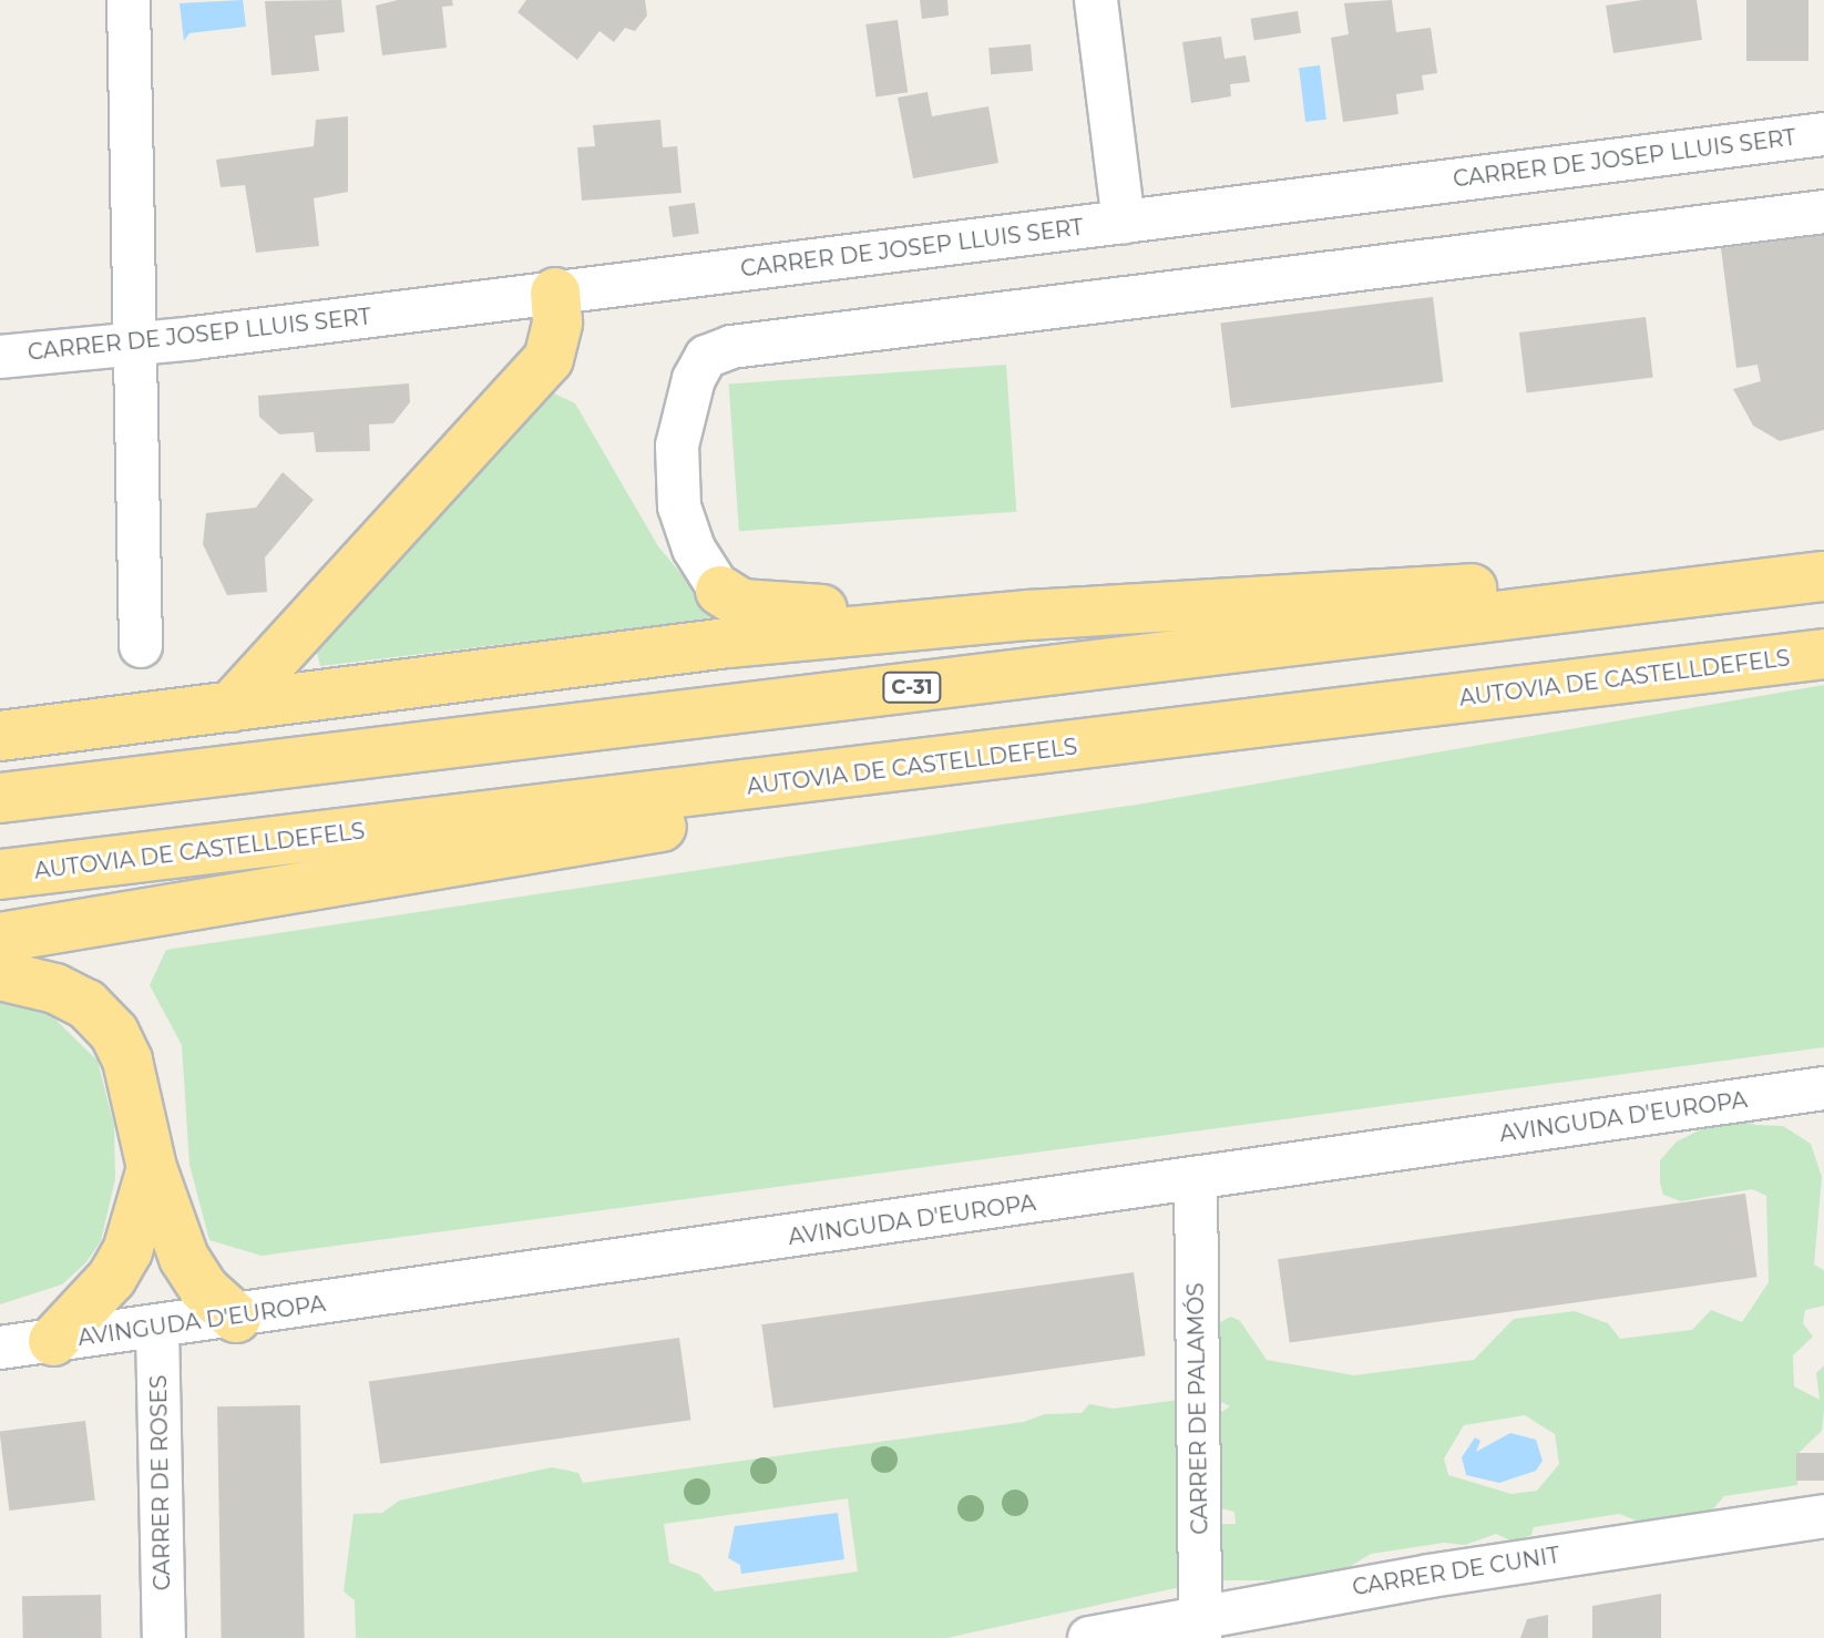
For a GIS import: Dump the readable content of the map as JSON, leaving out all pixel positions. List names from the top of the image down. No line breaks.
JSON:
{"streets":{"highway":["AUTOVIA DE CASTELLDEFELS","C-31"],"street":["CARRER DE JOSEP LLUIS SERT","AVINGUDA D'EUROPA","CARRER DE PALAMÓS","CARRER DE ROSES","CARRER DE CUNIT"]},"crossings":[["AVINGUDA D'EUROPA","CARRER DE PALAMÓS"],["AVINGUDA D'EUROPA","CARRER DE ROSES"],["CARRER DE PALAMÓS","CARRER DE CUNIT"]]}
